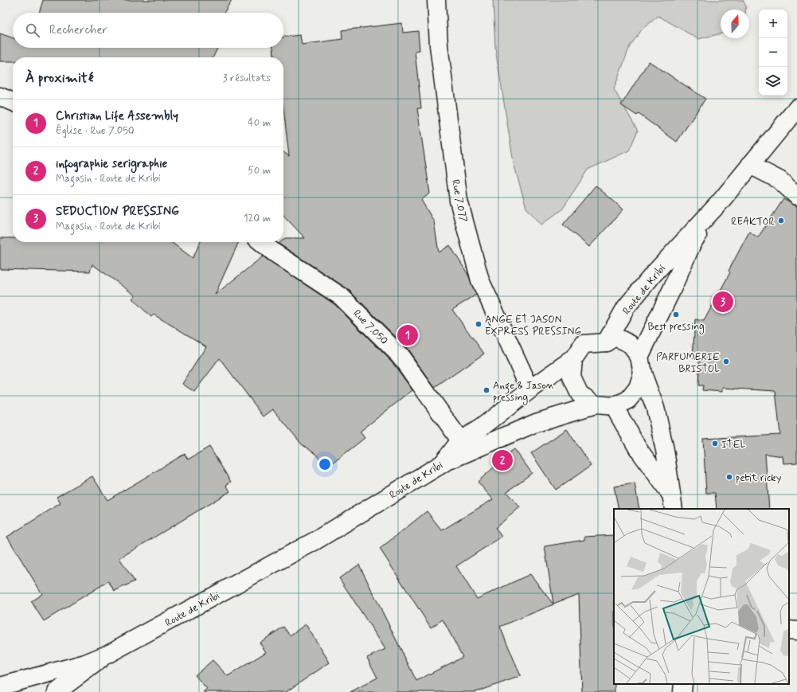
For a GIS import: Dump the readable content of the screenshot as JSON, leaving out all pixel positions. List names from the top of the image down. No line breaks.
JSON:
{"streets":{"main road":["Rue 7.077","Route de Kribi","Rue 7.050"]},"crossings":[["Rue 7.077","Route de Kribi"],["Route de Kribi","Rue 7.050"]],"places":["REAKTOR","Best pressing","ANGE ET JASON EXPRESS PRESSING","PARFUMERIE BRISTOL","Ange & Jason pressing","ITEL","petit ricky"],"north":"top","page":{"map_buttons":["+","−"],"search":"Rechercher","heading":["À proximité","3 résultats"],"list":[{"mark":"1","name":"Christian Life Assembly","note":"Église · Rue 7.050","value":"40 m"},{"mark":"2","name":"infographie serigraphie","note":"Magasin · Route de Kribi","value":"50 m"},{"mark":"3","name":"SEDUCTION PRESSING","note":"Magasin · Route de Kribi","value":"120 m"}],"pins":["3","1","2"]}}
